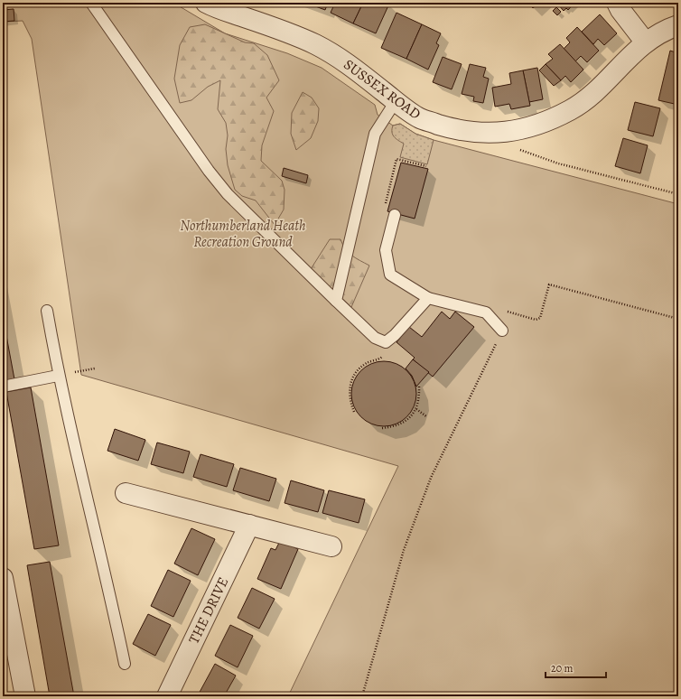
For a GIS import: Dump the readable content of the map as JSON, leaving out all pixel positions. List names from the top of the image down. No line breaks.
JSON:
{"streets":{"street":["SUSSEX ROAD","THE DRIVE"]},"parks":["Northumberland Heath Recreation Ground"],"scale_bar":"20 m"}
